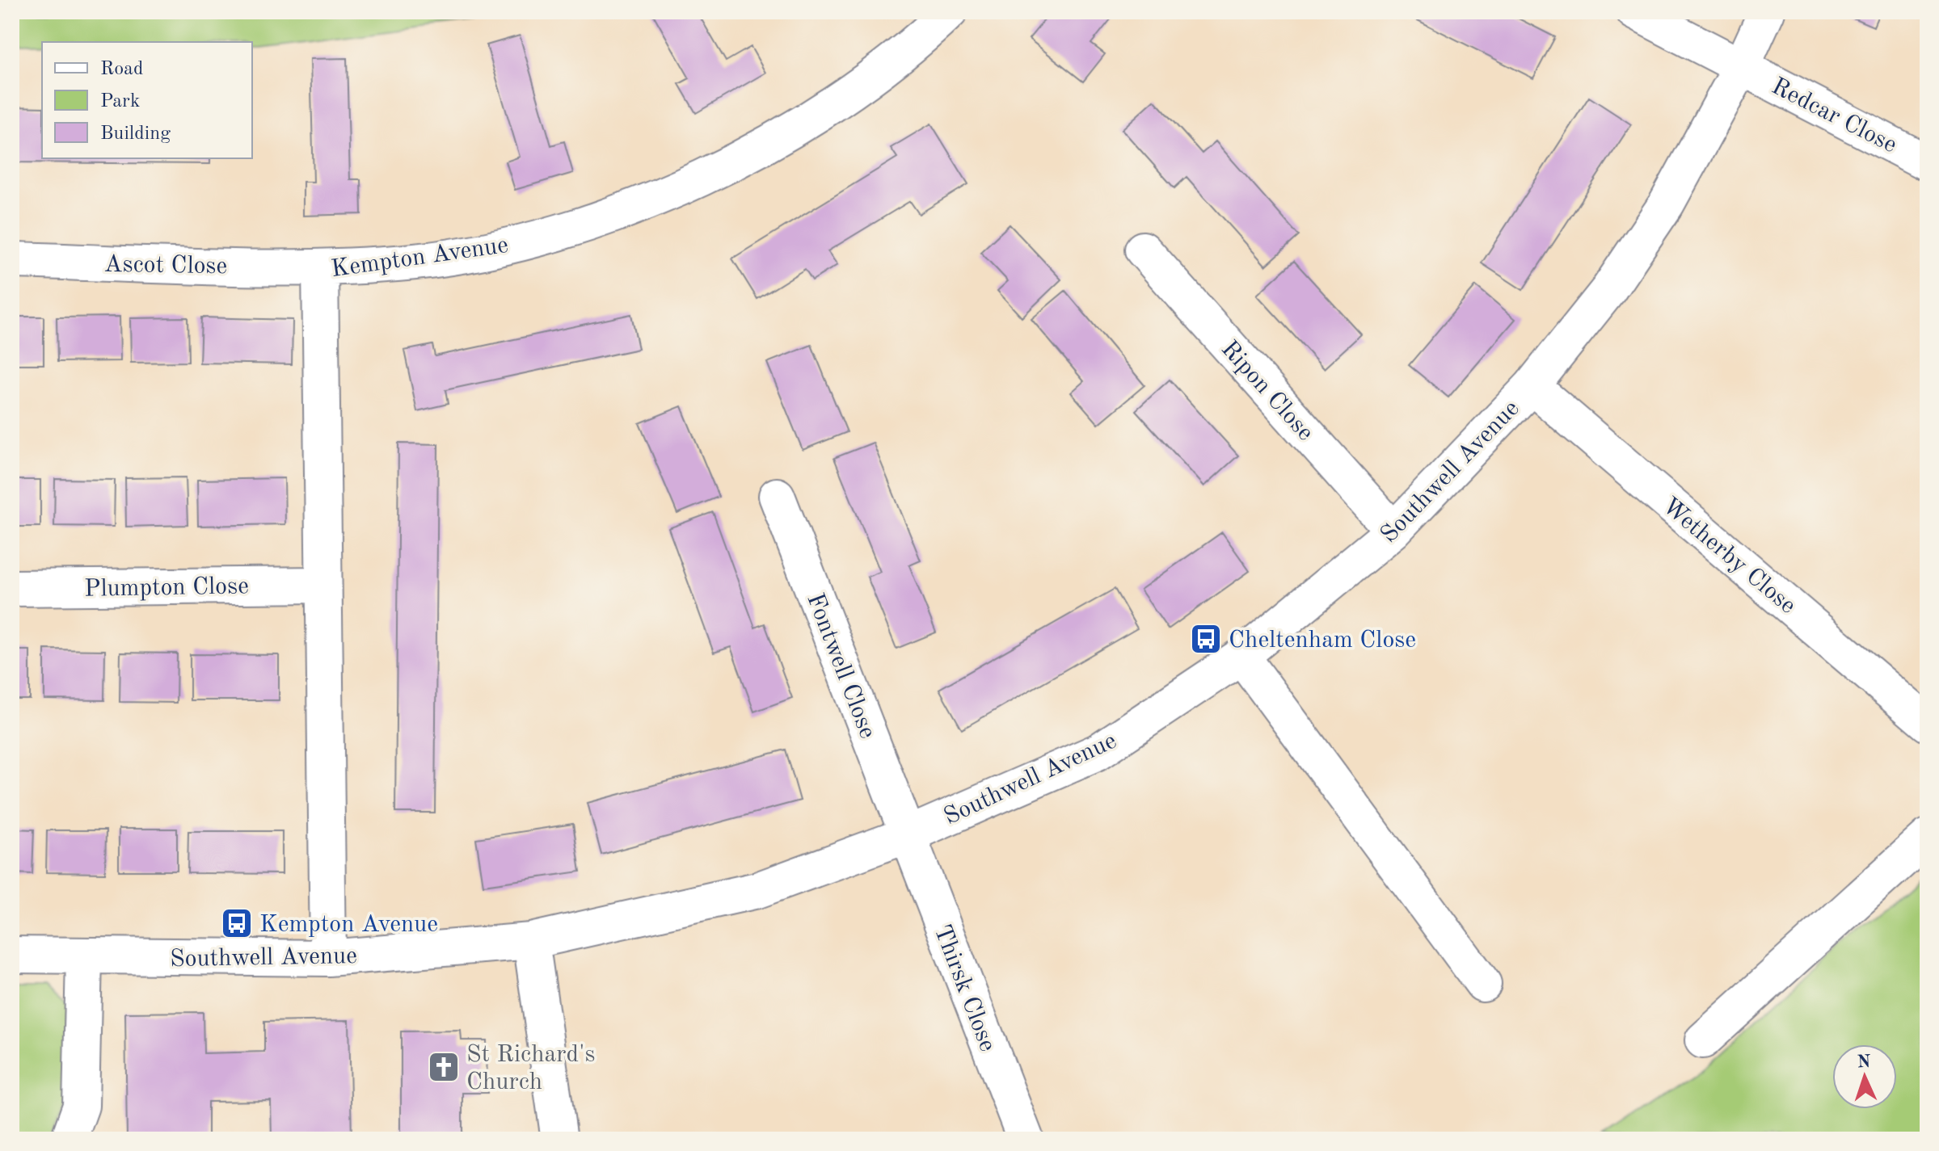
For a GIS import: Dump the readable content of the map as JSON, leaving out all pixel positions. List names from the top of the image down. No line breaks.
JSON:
{"streets":{"street":["Redcar Close","Kempton Avenue","Ascot Close","Ripon Close","Southwell Avenue","Wetherby Close","Plumpton Close","Fontwell Close","Thirsk Close"]},"crossings":[["Redcar Close","Southwell Avenue"],["Kempton Avenue","Ascot Close"],["Kempton Avenue","Southwell Avenue"],["Kempton Avenue","Plumpton Close"],["Ripon Close","Southwell Avenue"],["Southwell Avenue","Wetherby Close"],["Southwell Avenue","Fontwell Close"],["Southwell Avenue","Thirsk Close"],["Fontwell Close","Thirsk Close"]],"places":{"bus stop":["Cheltenham Close","Kempton Avenue"],"church":["St Richard's Church"]},"legend":["Road","Park","Building"],"north":"top"}
